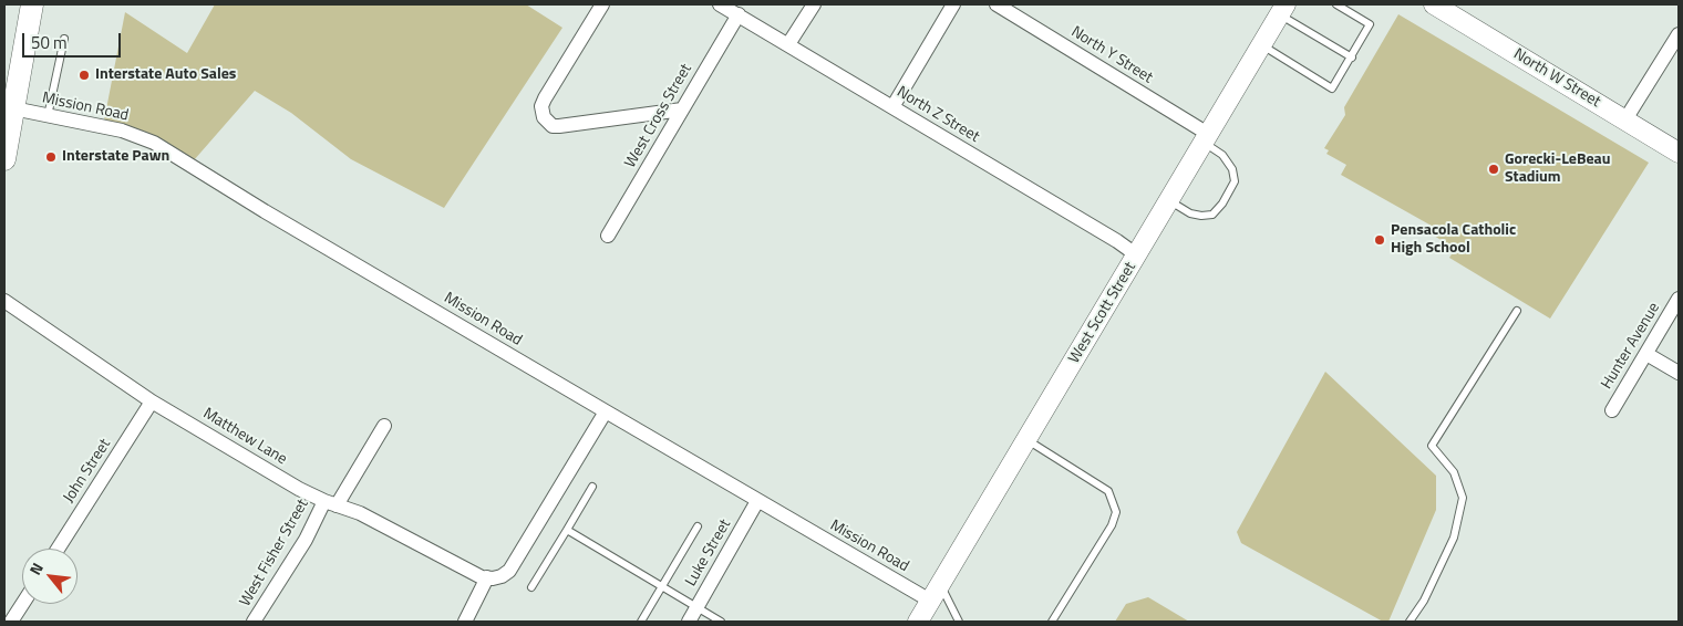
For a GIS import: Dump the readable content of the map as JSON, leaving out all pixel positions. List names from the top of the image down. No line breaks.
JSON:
{"streets":{"street":["North Y Street","North W Street","Mission Road","North Z Street","West Cross Street","West Scott Street","Hunter Avenue","Matthew Lane","John Street","West Fisher Street","Luke Street"]},"crossings":[["North Y Street","West Scott Street"],["Mission Road","West Scott Street"],["Mission Road","Luke Street"],["North Z Street","West Cross Street"],["North Z Street","West Scott Street"],["Matthew Lane","John Street"],["Matthew Lane","West Fisher Street"]],"places":["Interstate Auto Sales","Interstate Pawn","Gorecki-LeBeau Stadium","Pensacola Catholic High School"],"scale_bar":"50 m","north":"top left"}
